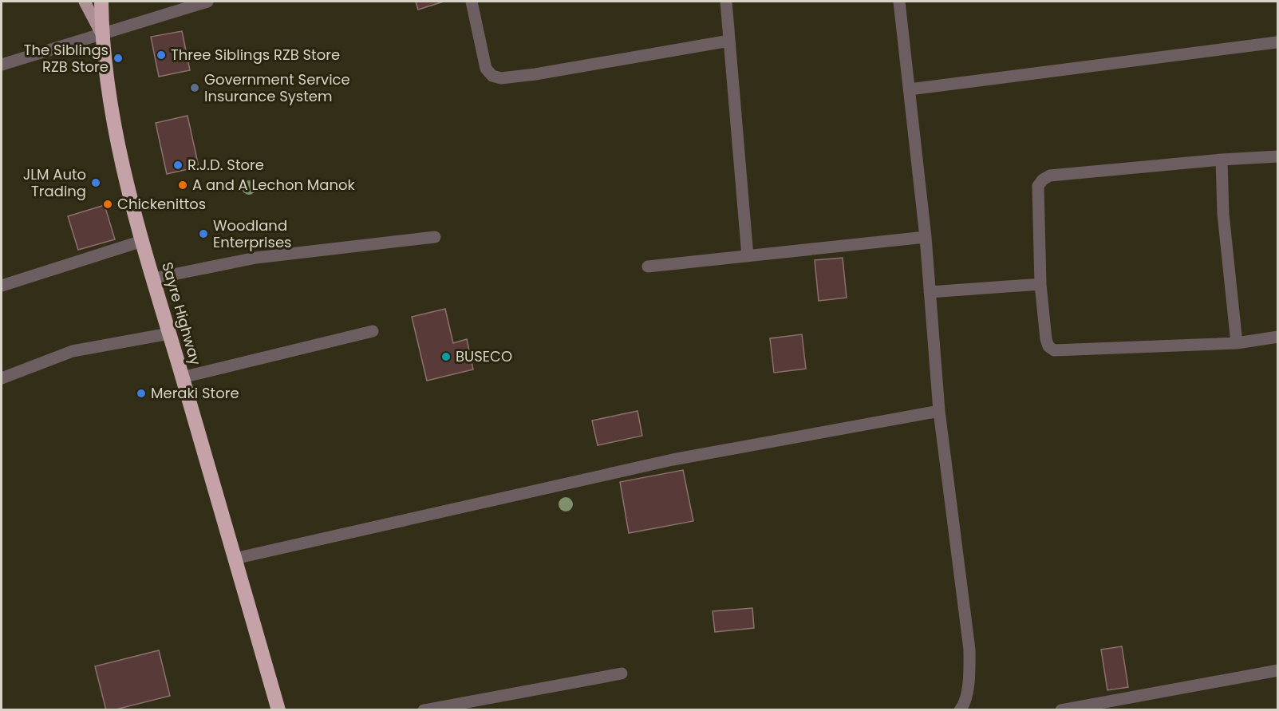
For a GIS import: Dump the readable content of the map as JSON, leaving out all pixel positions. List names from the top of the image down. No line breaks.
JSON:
{"streets":{"highway":["Sayre Highway"]},"places":["Three Siblings RZB Store","The Siblings RZB Store","Government Service Insurance System","R.J.D. Store","JLM Auto Trading","A and A Lechon Manok","Chickenittos","Woodland Enterprises","BUSECO","Meraki Store"]}
